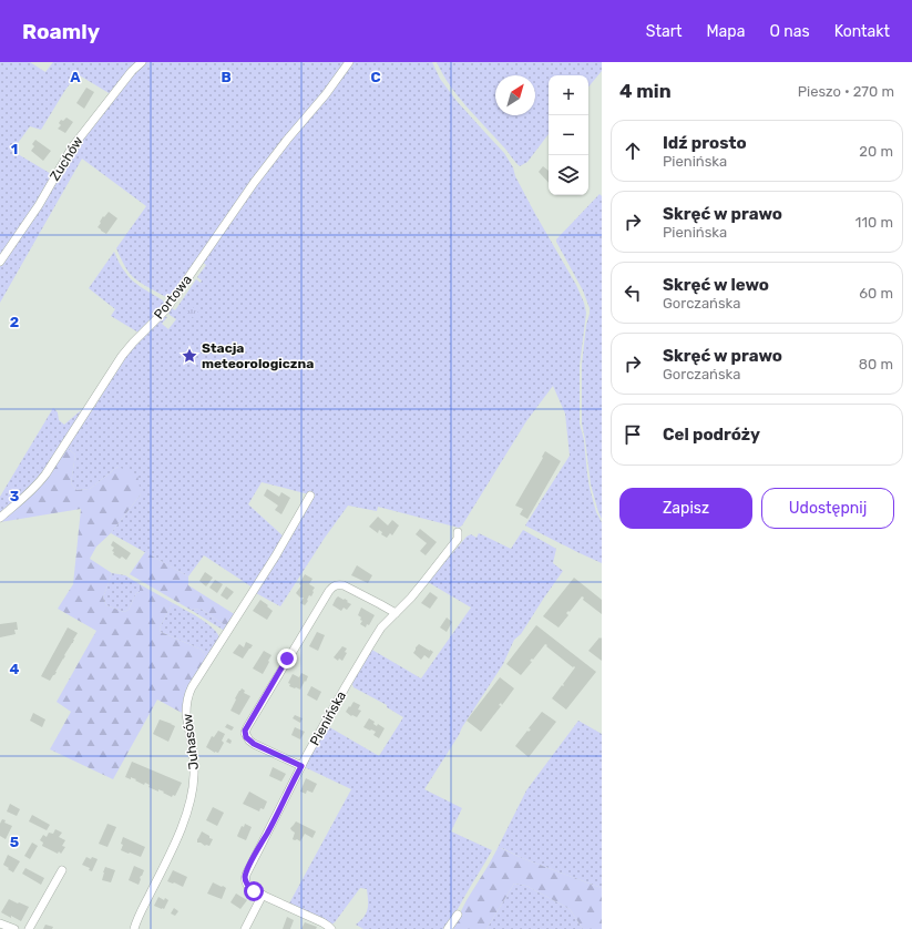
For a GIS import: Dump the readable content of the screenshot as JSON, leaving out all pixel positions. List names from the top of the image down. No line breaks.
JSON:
{"streets":{"street":["Zuchów","Portowa","Pienińska","Juhasów"]},"places":{"place":["Stacja meteorologiczna"]},"north":"top right","page":{"header":"Roamly","nav":["Start","Mapa","O nas","Kontakt"],"heading":["4 min","Pieszo · 270 m"],"map_buttons":["+","−"],"list":[["Idź prosto","Pienińska","20 m"],["Skręć w prawo","Pienińska","110 m"],["Skręć w lewo","Gorczańska","60 m"],["Skręć w prawo","Gorczańska","80 m"],"Cel podróży"],"buttons":["Zapisz","Udostępnij"]},"grid":{"columns":["A","B","C"],"rows":["1","2","3","4","5"]}}
